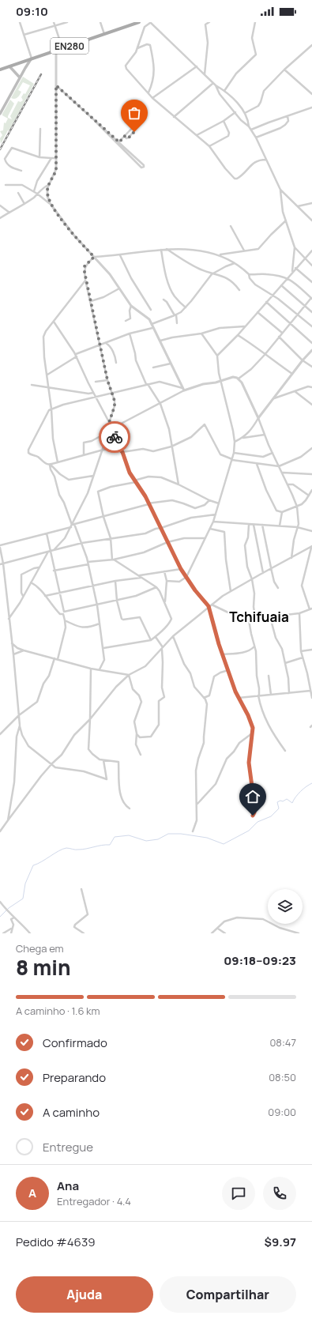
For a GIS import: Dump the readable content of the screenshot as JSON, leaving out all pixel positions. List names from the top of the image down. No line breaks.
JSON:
{"streets":{"main road":["EN280"]},"districts":["Tchifuaia"],"page":{"status":"09:10","heading":["8 min","Chega em","09:18–09:23"],"panel":["Ana","Entregador · 4.4","Pedido #4639","$9.97"],"bar":"A caminho · 1.6 km","list":[["Confirmado","08:47"],["Preparando","08:50"],["A caminho","09:00"],"Entregue"],"round":"A","buttons":["Ajuda","Compartilhar"]}}
